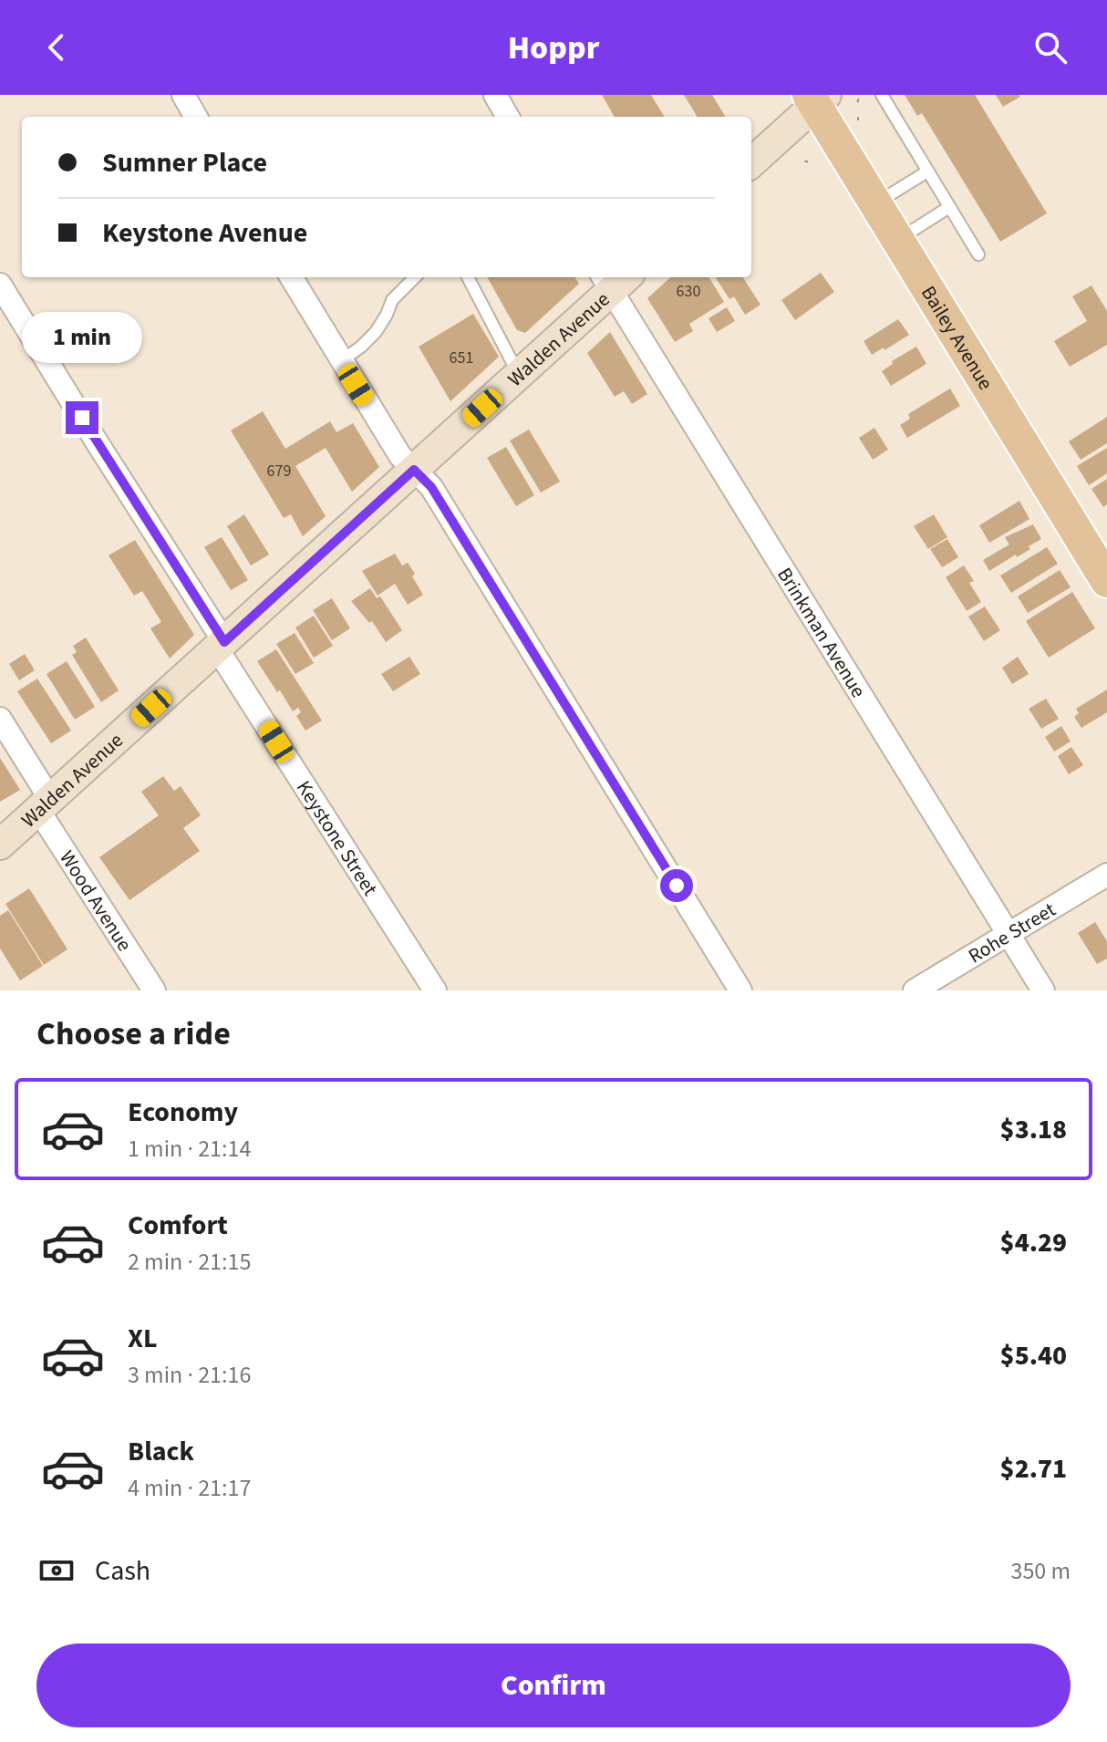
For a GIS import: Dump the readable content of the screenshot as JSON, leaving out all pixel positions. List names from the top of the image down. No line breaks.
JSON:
{"streets":{"main road":["Walden Avenue","Bailey Avenue"],"street":["Brinkman Avenue","Keystone Street","Wood Avenue","Rohe Street"]},"crossings":[["Walden Avenue","Brinkman Avenue"],["Walden Avenue","Keystone Street"],["Walden Avenue","Wood Avenue"],["Brinkman Avenue","Rohe Street"]],"house_numbers":["630","651","679"],"page":{"header":"Hoppr","banner":["Sumner Place","Keystone Avenue"],"bubble":"1 min","heading":"Choose a ride","list":[{"name":"Economy","note":"1 min · 21:14","value":"$3.18"},{"name":"Comfort","note":"2 min · 21:15","value":"$4.29"},{"name":"XL","note":"3 min · 21:16","value":"$5.40"},{"name":"Black","note":"4 min · 21:17","value":"$2.71"}],"pay":["Cash","350 m"],"buttons":"Confirm"}}
